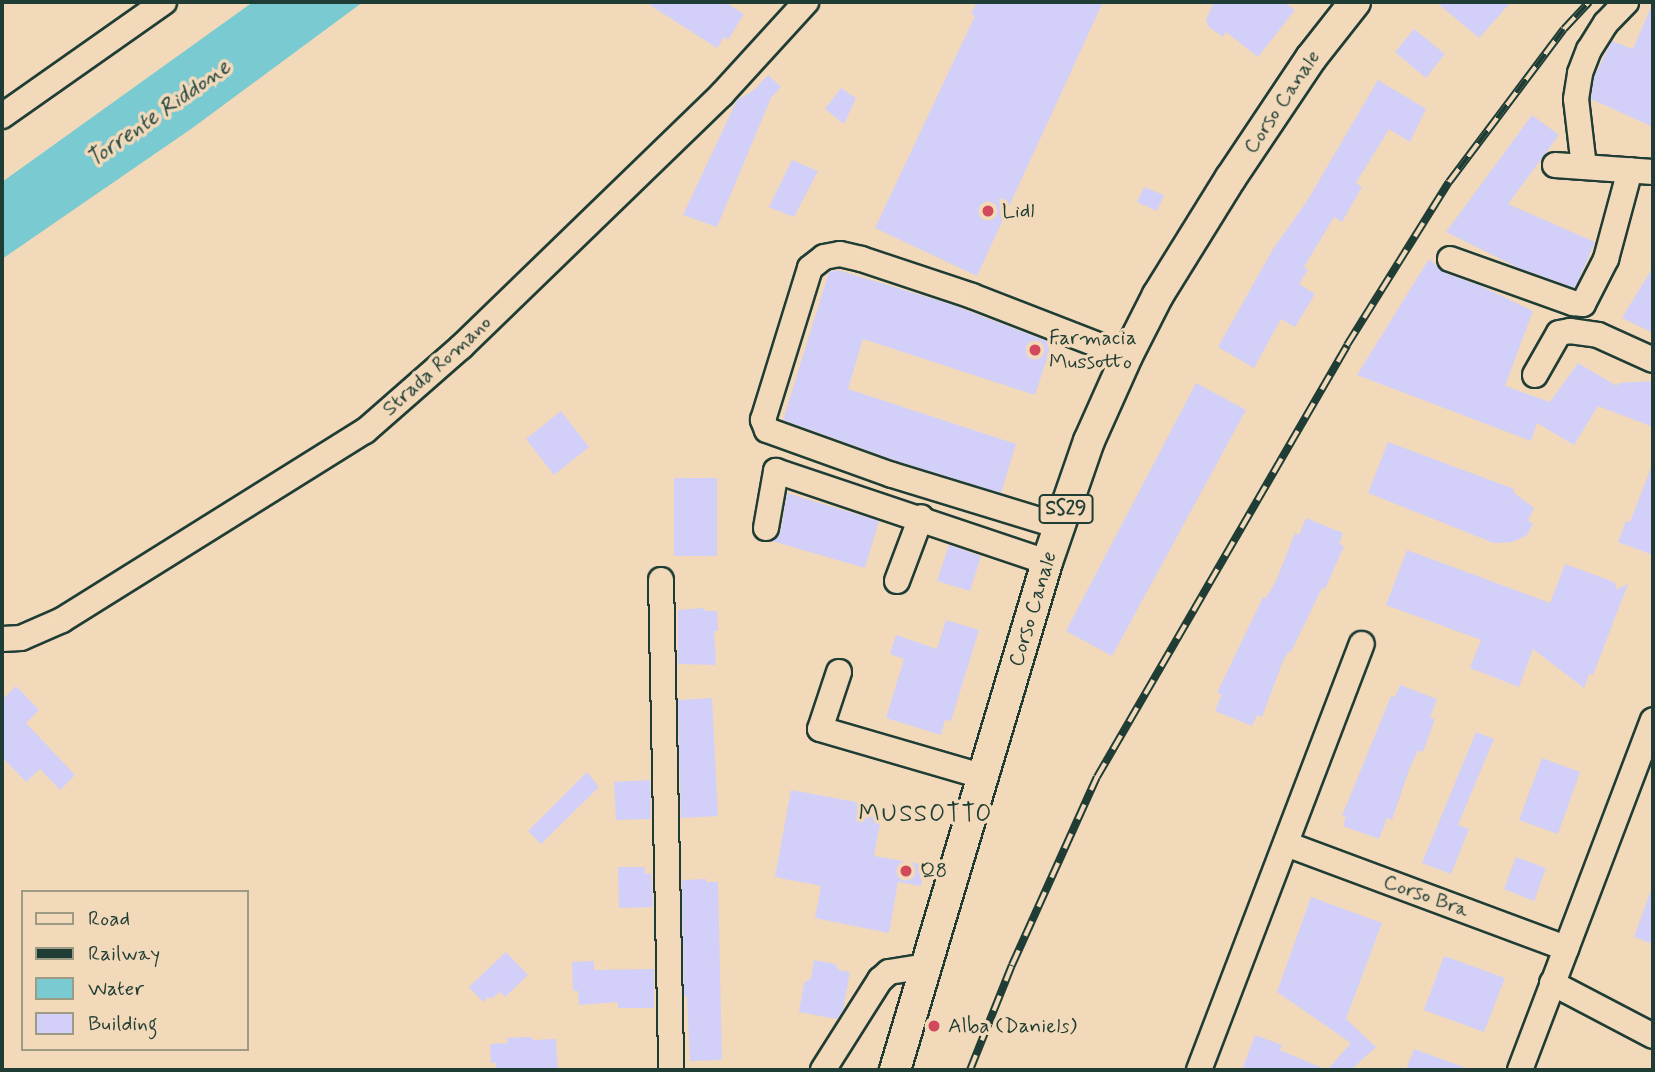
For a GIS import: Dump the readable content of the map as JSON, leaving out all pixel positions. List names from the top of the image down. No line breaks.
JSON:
{"streets":{"main road":["Corso Canale","SS29"],"street":["Strada Romano","Corso Bra"]},"districts":["MUSSOTTO"],"water":["Torrente Riddone"],"places":["Lidl","Farmacia Mussotto","Q8","Alba (Daniels)"],"legend":["Road","Railway","Water","Building"]}
